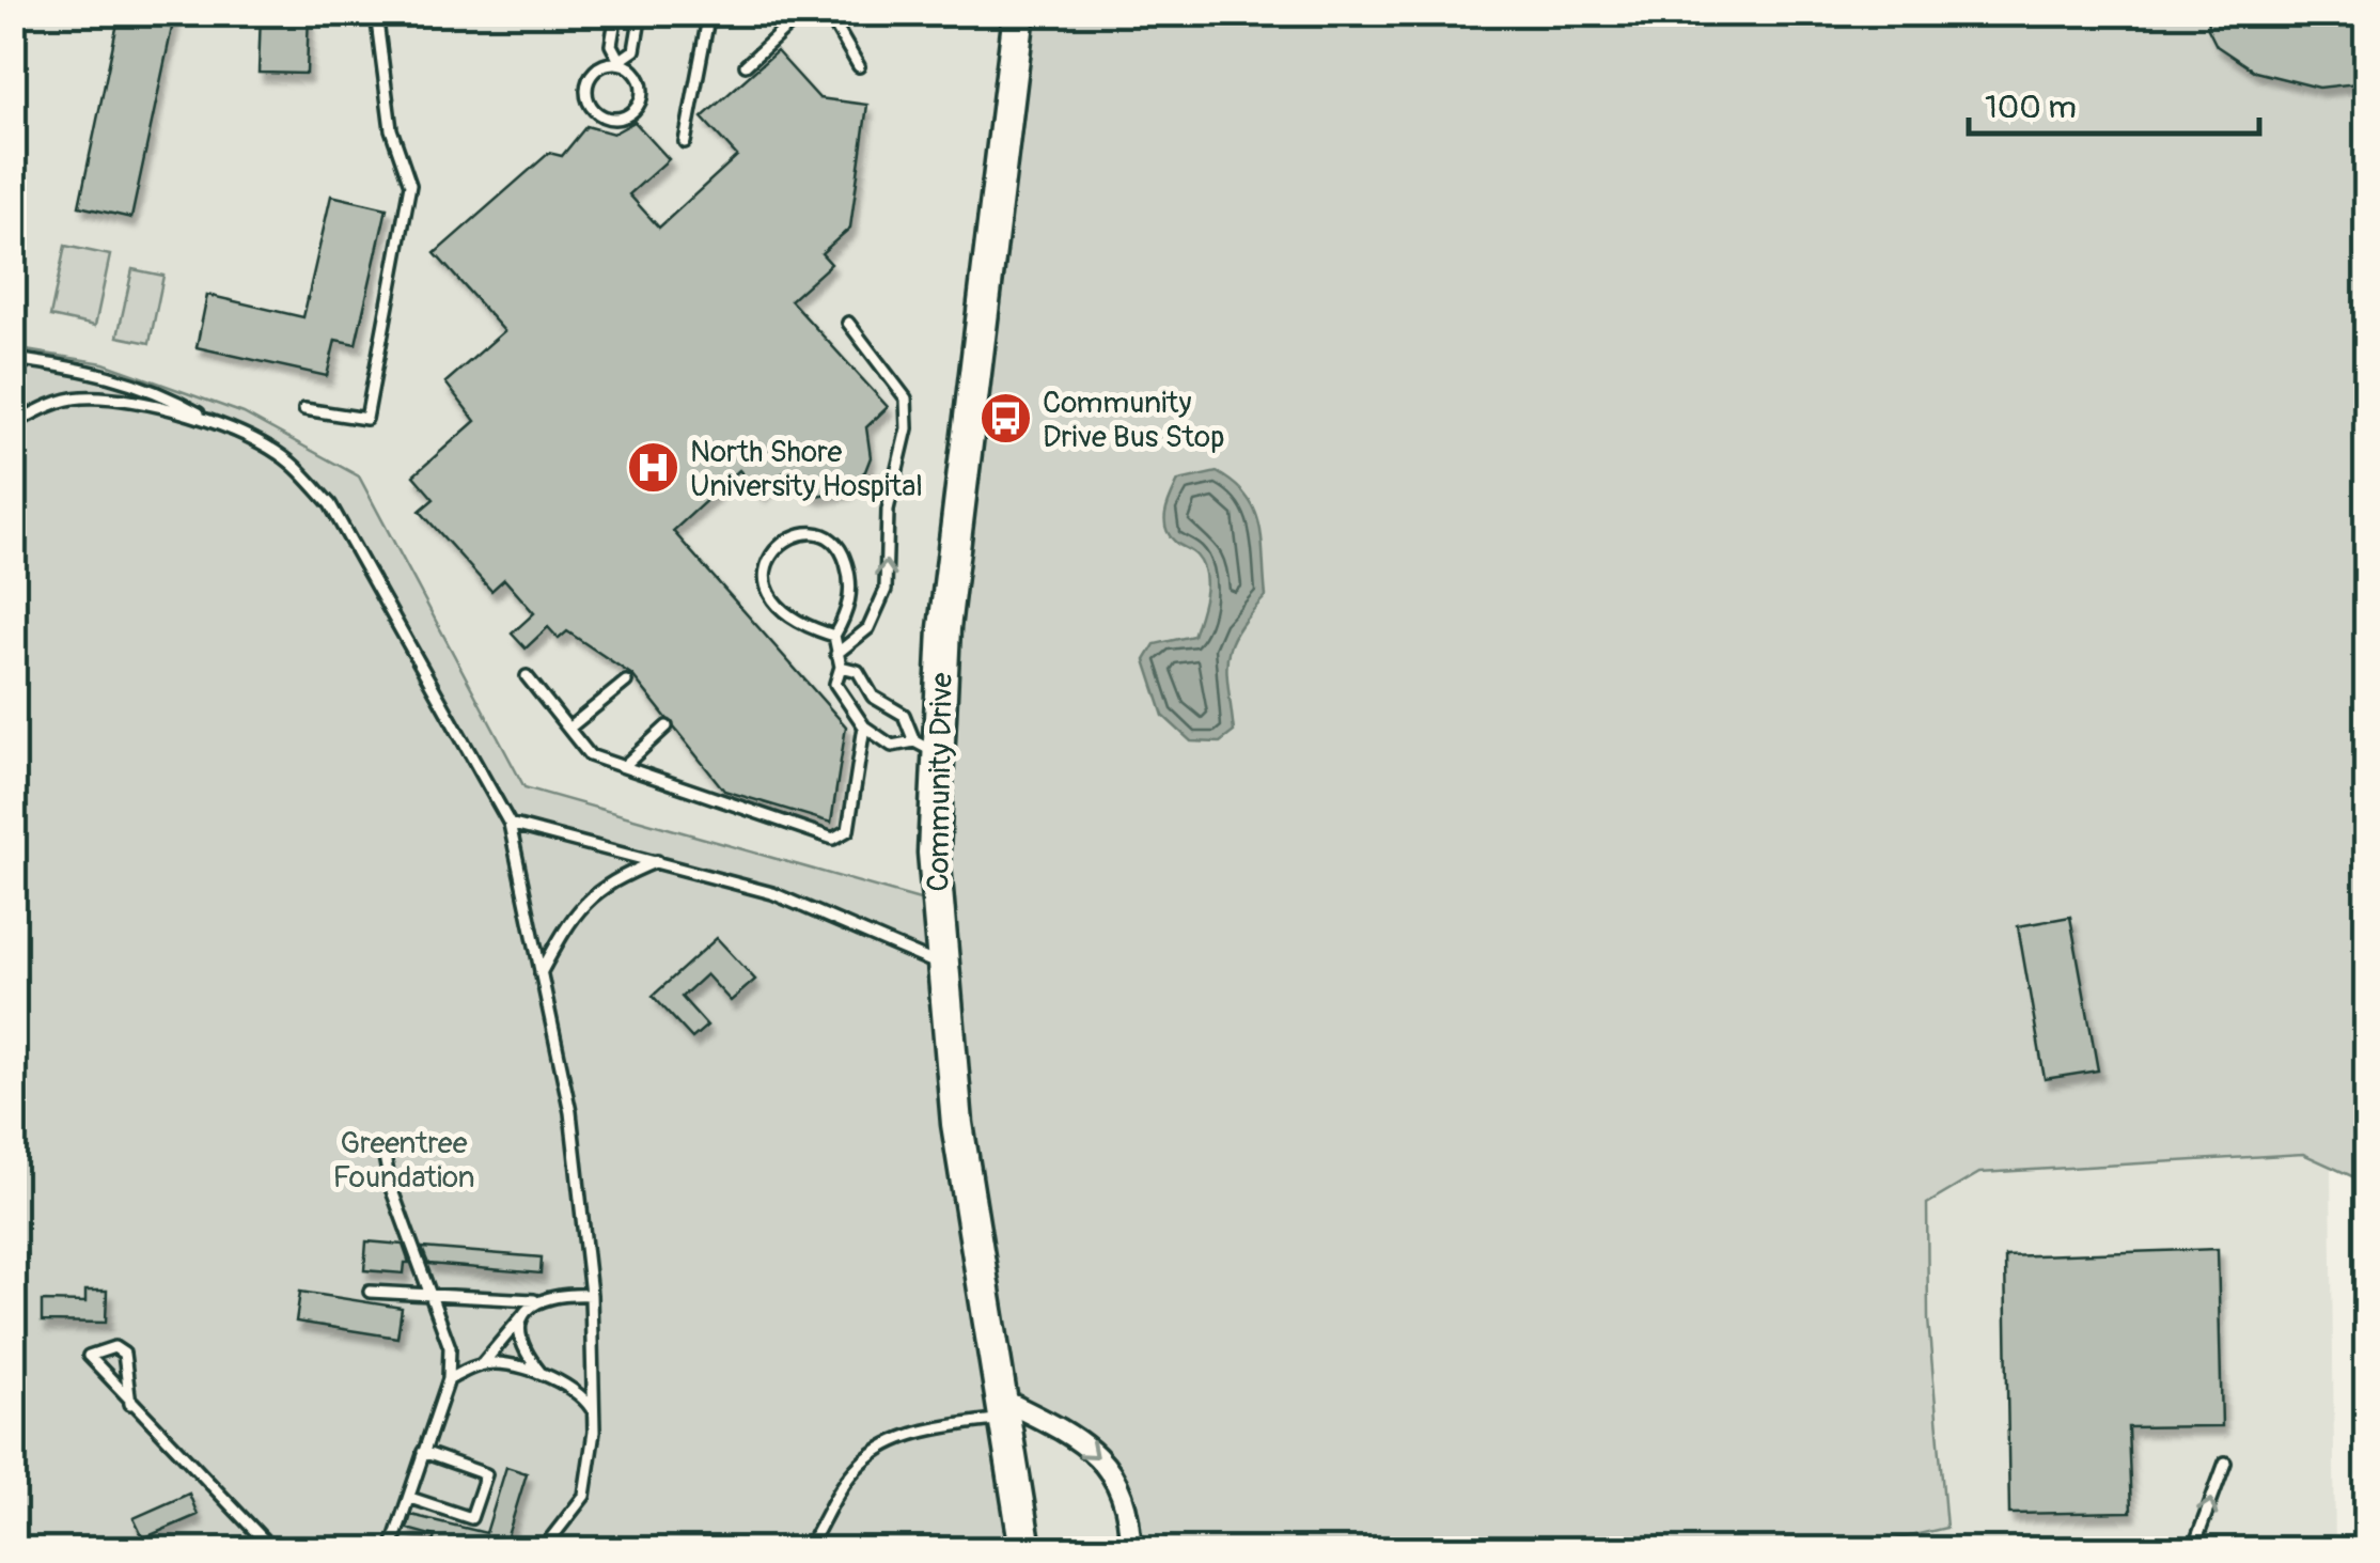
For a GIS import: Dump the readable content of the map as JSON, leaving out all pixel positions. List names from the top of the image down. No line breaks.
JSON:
{"streets":{"main road":["Community Drive"]},"parks":["Greentree Foundation"],"places":{"bus stop":["Community Drive Bus Stop"],"hospital":["North Shore University Hospital"]},"scale_bar":"100 m"}
